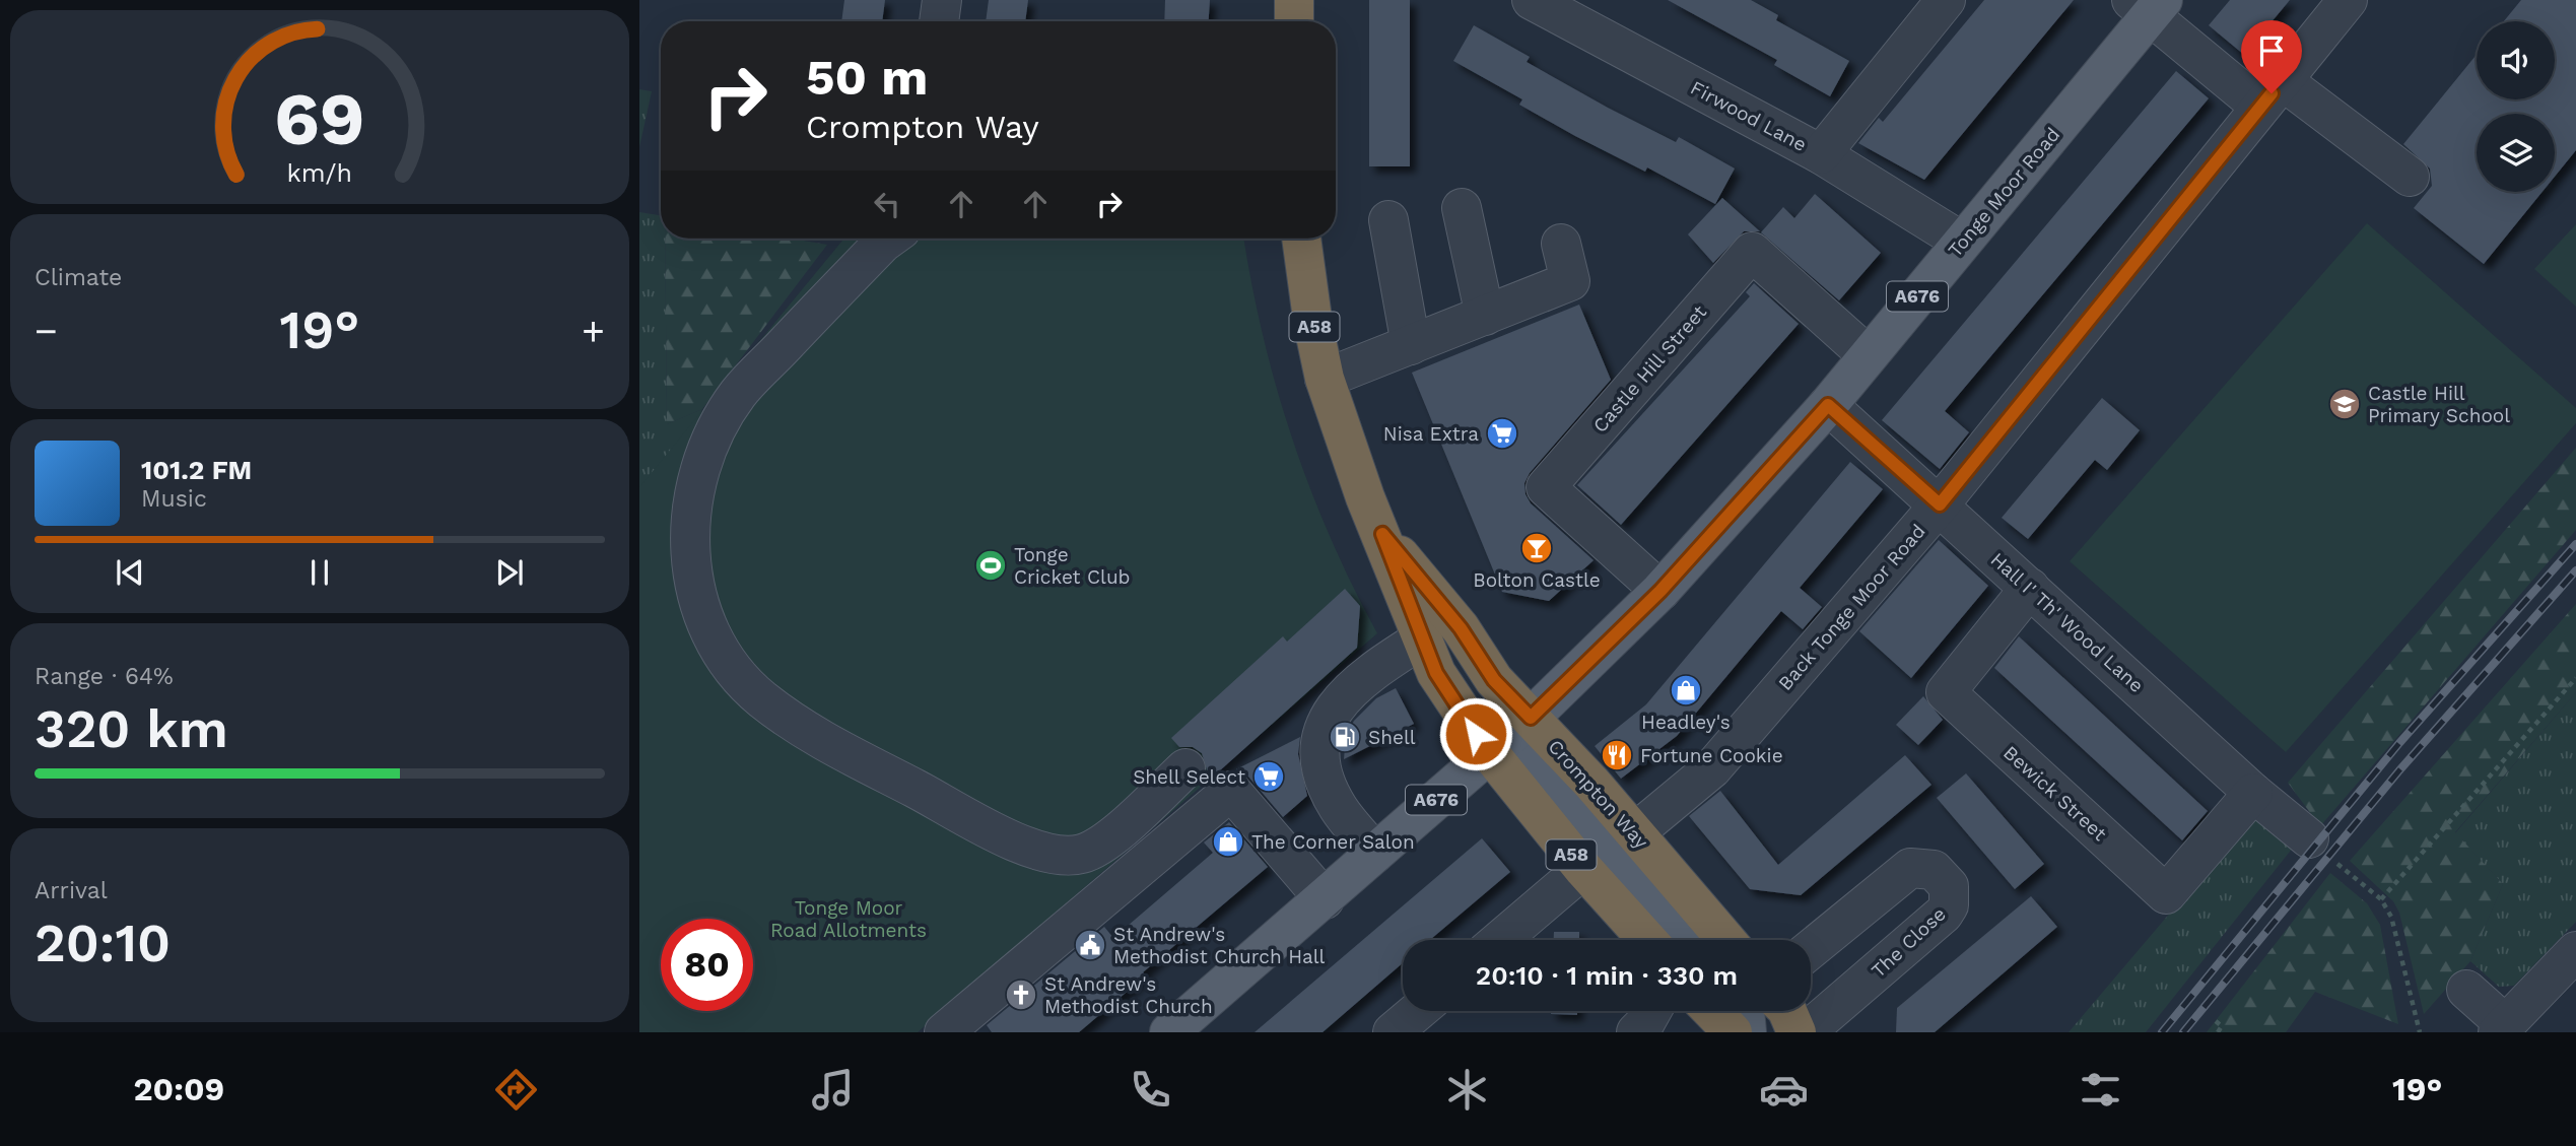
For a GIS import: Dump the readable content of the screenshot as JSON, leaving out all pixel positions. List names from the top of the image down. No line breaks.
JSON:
{"streets":{"highway":["A58","Crompton Way"],"main road":["Tonge Moor Road","A676"],"street":["Firwood Lane","Castle Hill Street","Back Tonge Moor Road","Hall I' Th' Wood Lane","Bewick Street","The Close"]},"crossings":[["Firwood Lane","Tonge Moor Road"],["Tonge Moor Road","Castle Hill Street"],["Tonge Moor Road","Hall I' Th' Wood Lane"],["Tonge Moor Road","Crompton Way"],["Back Tonge Moor Road","Hall I' Th' Wood Lane"],["Back Tonge Moor Road","Crompton Way"],["Hall I' Th' Wood Lane","Bewick Street"]],"parks":["Tonge Moor Road Allotments"],"places":{"school or university":["Castle Hill Primary School"],"supermarket":["Nisa Extra","Shell Select"],"bar":["Bolton Castle"],"sports":["Tonge Cricket Club"],"shop":["Headley's","The Corner Salon"],"fuel station":["Shell"],"restaurant":["Fortune Cookie"],"public building":["St Andrew's Methodist Church Hall"],"church":["St Andrew's Methodist Church"]},"page":{"turn":["50 m","Crompton Way"],"tile":["Climate",["Range · 64%","320 km"],["Arrival","20:10"]],"heat":["−","19°","+"],"song":["101.2 FM","Music"],"limit":"80","trip":"20:10 · 1 min · 330 m","tabs":["20:09","19°"],"gauge":["69","km/h"]}}
